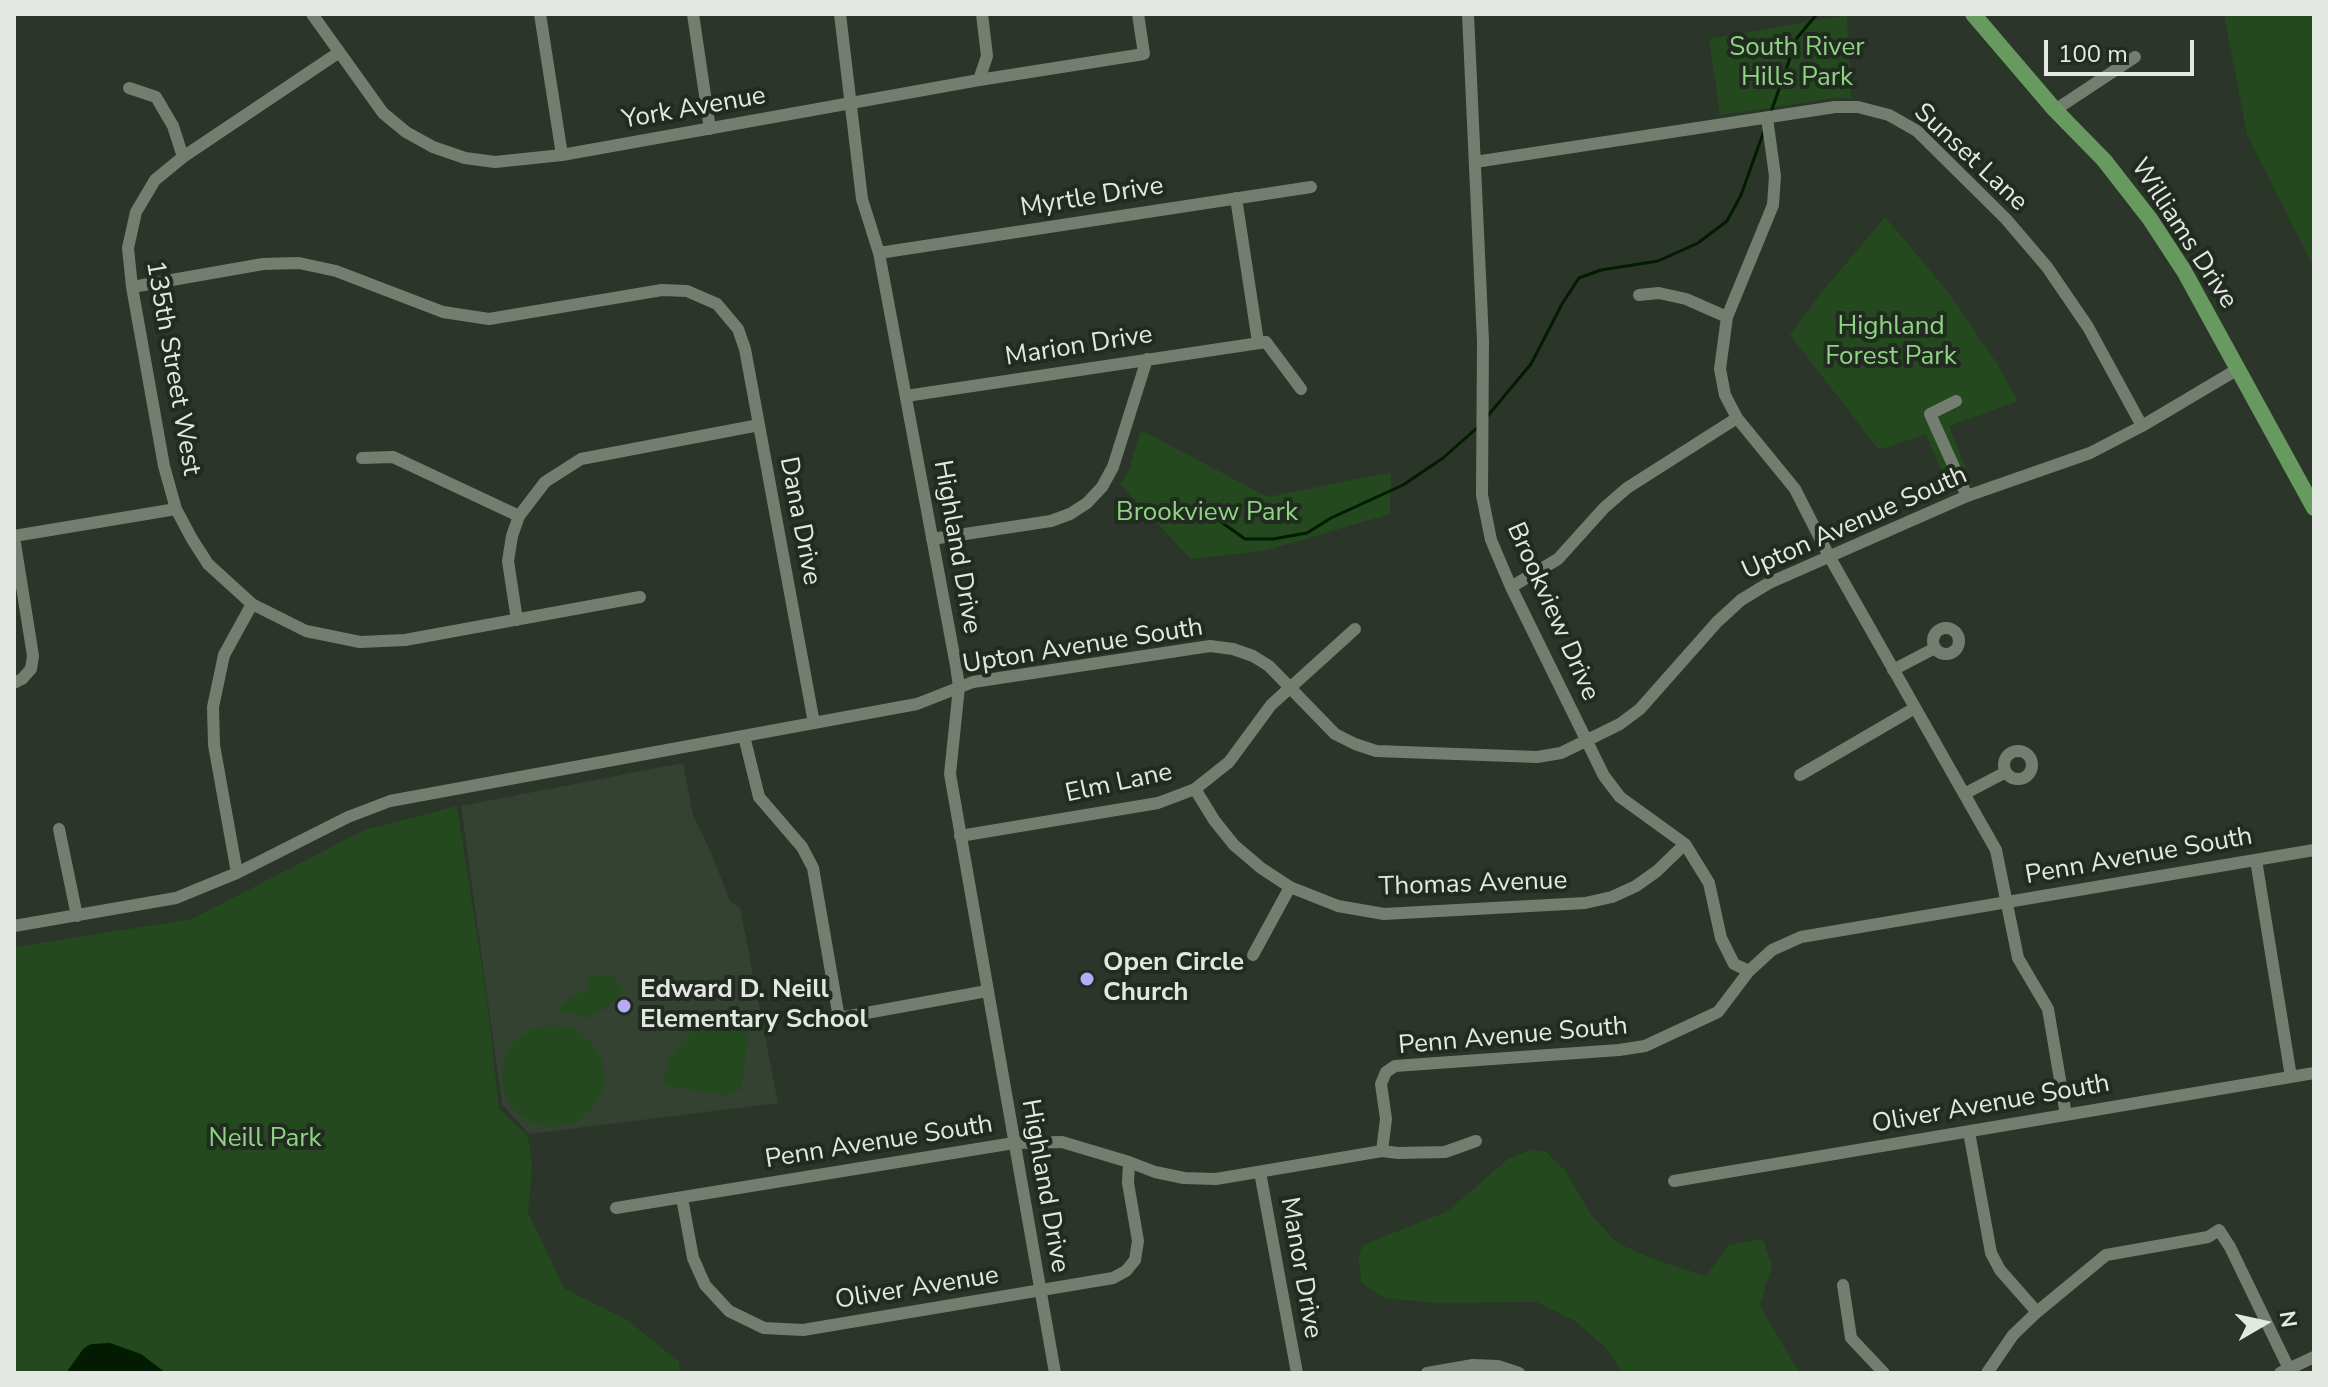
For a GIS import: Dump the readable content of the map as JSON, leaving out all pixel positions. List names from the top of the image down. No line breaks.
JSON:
{"streets":{"main road":["Williams Drive"],"street":["York Avenue","Sunset Lane","Myrtle Drive","Marion Drive","135th Street West","Dana Drive","Upton Avenue South","Highland Drive","Brookview Drive","Elm Lane","Penn Avenue South","Thomas Avenue","Oliver Avenue South","Manor Drive","Oliver Avenue"]},"crossings":[["York Avenue","135th Street West"],["York Avenue","Highland Drive"],["Sunset Lane","Upton Avenue South"],["Sunset Lane","Brookview Drive"],["Myrtle Drive","Highland Drive"],["Williams Drive","Upton Avenue South"],["Marion Drive","Highland Drive"],["135th Street West","Dana Drive"],["Dana Drive","Upton Avenue South"],["Upton Avenue South","Highland Drive"],["Upton Avenue South","Brookview Drive"],["Upton Avenue South","Elm Lane"],["Highland Drive","Elm Lane"],["Highland Drive","Penn Avenue South"],["Highland Drive","Oliver Avenue"],["Brookview Drive","Penn Avenue South"],["Brookview Drive","Thomas Avenue"],["Elm Lane","Thomas Avenue"],["Penn Avenue South","Manor Drive"],["Penn Avenue South","Oliver Avenue"]],"parks":["South River Hills Park","Highland Forest Park","Brookview Park","Neill Park"],"places":["Open Circle Church","Edward D. Neill Elementary School"],"scale_bar":"100 m","north":"right"}
